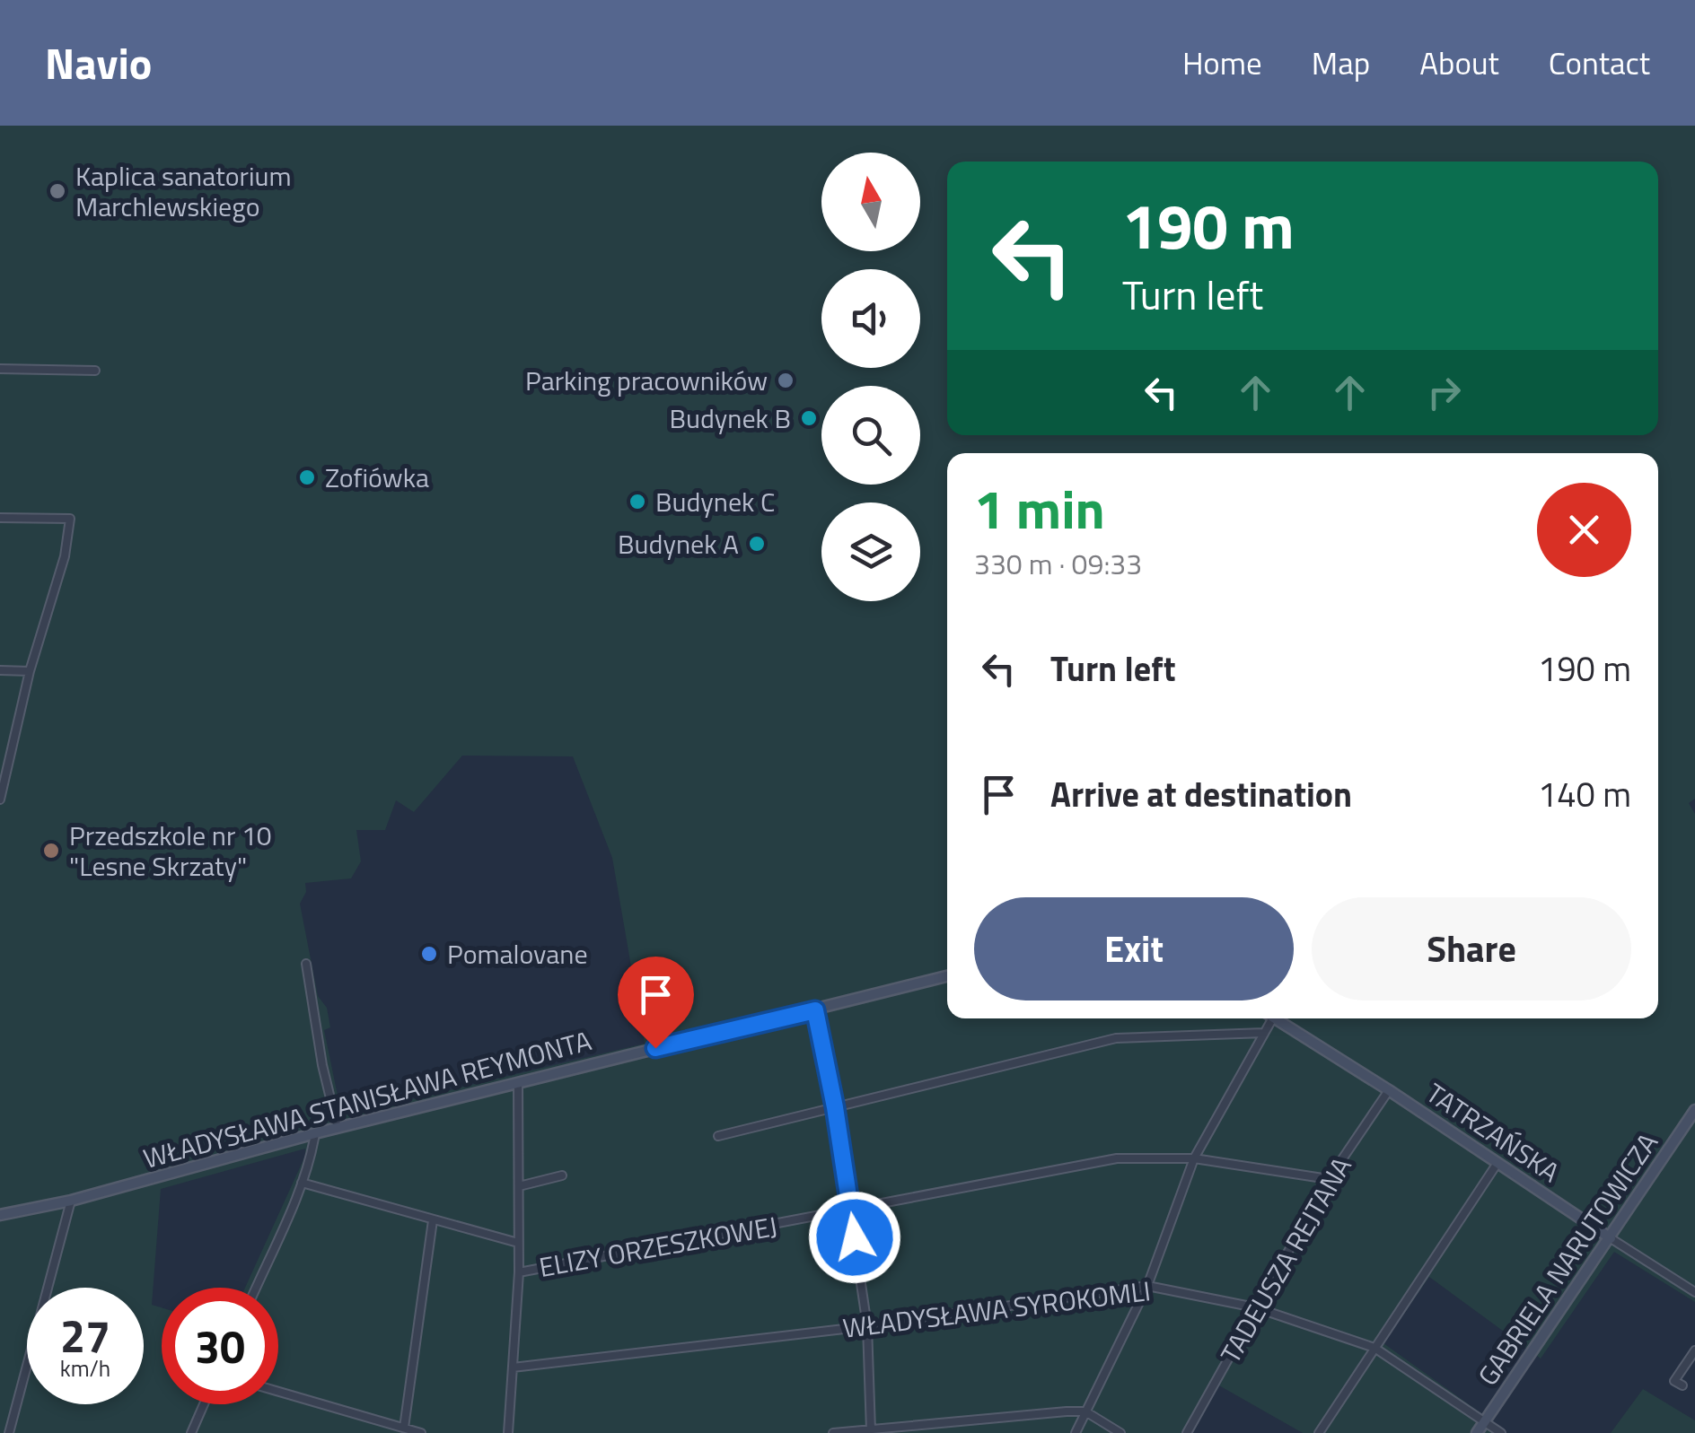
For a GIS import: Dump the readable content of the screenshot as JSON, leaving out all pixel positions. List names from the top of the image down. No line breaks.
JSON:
{"streets":{"street":["WŁADYSŁAWA STANISŁAWA REYMONTA","TATRZAŃSKA","ELIZY ORZESZKOWEJ","GABRIELA NARUTOWICZA","TADEUSZA REJTANA","WŁADYSŁAWA SYROKOMLI"]},"crossings":[["TATRZAŃSKA","GABRIELA NARUTOWICZA"],["TATRZAŃSKA","TADEUSZA REJTANA"],["ELIZY ORZESZKOWEJ","TADEUSZA REJTANA"],["GABRIELA NARUTOWICZA","WŁADYSŁAWA SYROKOMLI"],["TADEUSZA REJTANA","WŁADYSŁAWA SYROKOMLI"]],"places":["Kaplica sanatorium Marchlewskiego","Parking pracowników","Budynek B","Zofiówka","Budynek C","Budynek A","Przedszkole nr 10 \"Lesne Skrzaty\"","Pomalovane"],"north":"top","page":{"header":"Navio","nav":["Home","Map","About","Contact"],"turn":["190 m","Turn left"],"heading":["1 min","330 m · 09:33"],"list":[{"name":"Turn left","value":"190 m"},{"name":"Arrive at destination","value":"140 m"}],"buttons":["Exit","Share"],"speed":"27 km/h","limit":"30"}}
